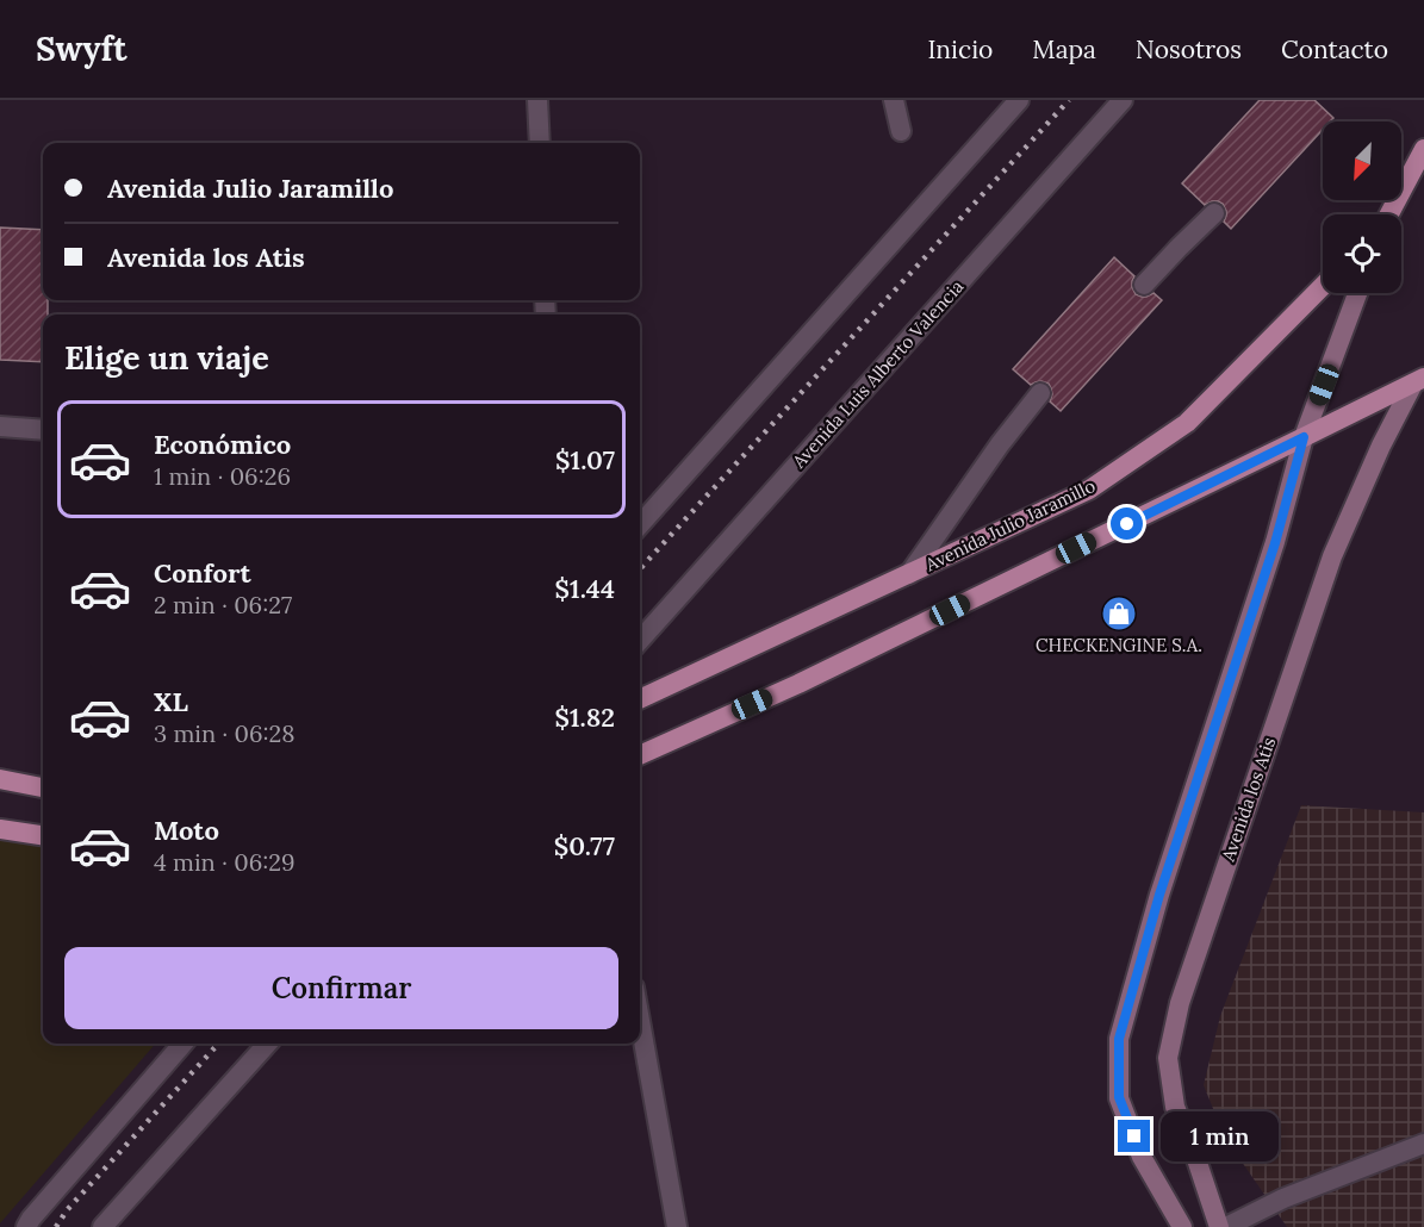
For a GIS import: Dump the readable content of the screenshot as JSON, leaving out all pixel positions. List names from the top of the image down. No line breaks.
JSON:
{"streets":{"main road":["Avenida Julio Jaramillo","Avenida los Atis"],"street":["Avenida Luis Alberto Valencia"]},"places":{"shop":["CHECKENGINE S.A."]},"north":"bottom left","page":{"header":"Swyft","nav":["Inicio","Mapa","Nosotros","Contacto"],"banner":["Avenida Julio Jaramillo","Avenida los Atis"],"heading":"Elige un viaje","list":[{"name":"Económico","note":"1 min · 06:26","value":"$1.07"},{"name":"Confort","note":"2 min · 06:27","value":"$1.44"},{"name":"XL","note":"3 min · 06:28","value":"$1.82"},{"name":"Moto","note":"4 min · 06:29","value":"$0.77"}],"buttons":"Confirmar","bubble":"1 min"}}
